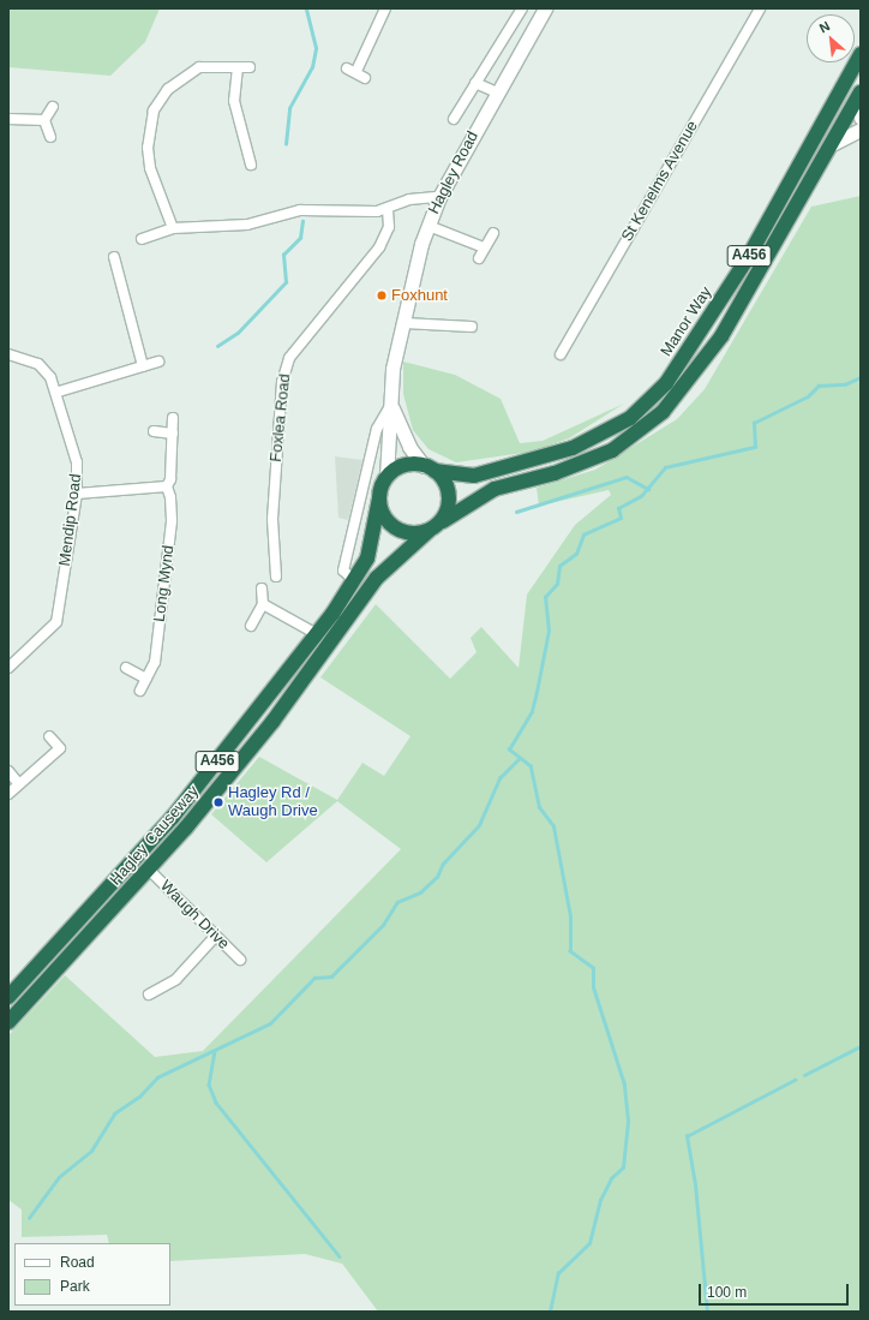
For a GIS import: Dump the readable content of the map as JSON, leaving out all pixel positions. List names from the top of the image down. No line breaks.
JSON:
{"streets":{"highway":["A456","Manor Way","Hagley Causeway"],"main road":["Hagley Road"],"street":["St Kenelms Avenue","Foxlea Road","Mendip Road","Long Mynd","Waugh Drive"]},"crossings":[["Hagley Road","A456"],["Hagley Road","Manor Way"],["Hagley Road","Hagley Causeway"],["A456","Manor Way"],["A456","Hagley Causeway"],["Manor Way","Hagley Causeway"],["Hagley Causeway","Waugh Drive"]],"places":["Foxhunt","Hagley Rd / Waugh Drive"],"legend":["Road","Park"],"scale_bar":"100 m","north":"top left"}
